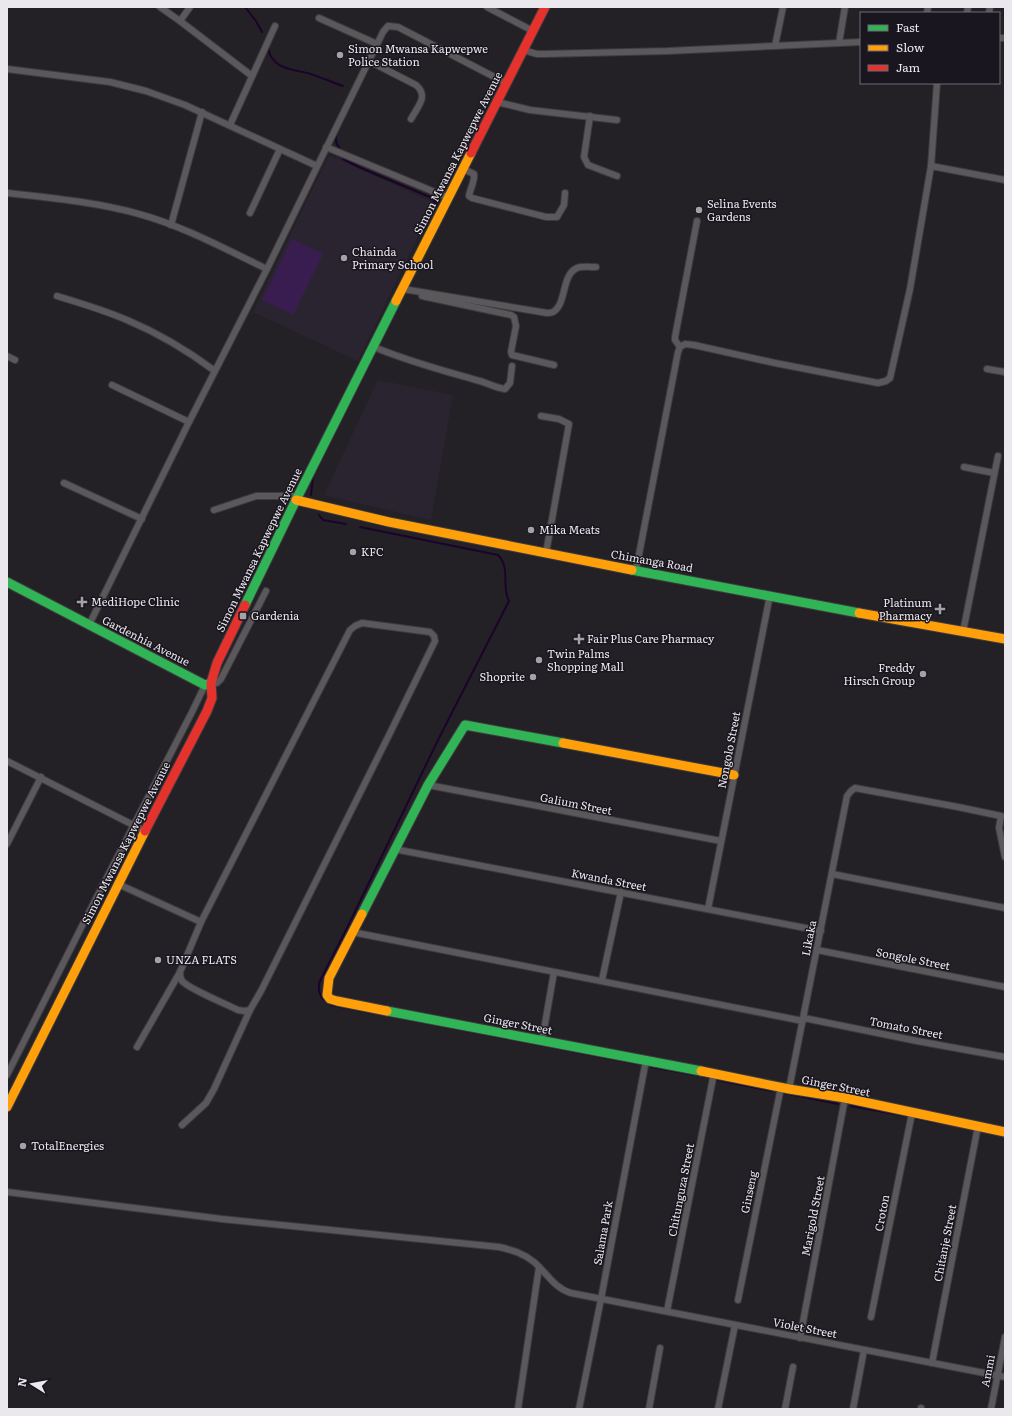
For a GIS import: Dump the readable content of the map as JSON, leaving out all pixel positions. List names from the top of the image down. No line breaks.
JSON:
{"streets":{"street":["Simon Mwansa Kapwepwe Avenue","Chimanga Road","Gardenhia Avenue","Nongolo Street","Galium Street","Kwanda Street","Likaka","Songole Street","Ginger Street","Tomato Street","Chitunguza Street","Ginseng","Croton","Marigold Street","Salama Park","Chitanje Street","Violet Street","Ammi"]},"crossings":[["Simon Mwansa Kapwepwe Avenue","Chimanga Road"],["Simon Mwansa Kapwepwe Avenue","Gardenhia Avenue"],["Chimanga Road","Nongolo Street"],["Nongolo Street","Galium Street"],["Nongolo Street","Kwanda Street"],["Nongolo Street","Ginger Street"],["Galium Street","Ginger Street"],["Kwanda Street","Likaka"],["Kwanda Street","Ginger Street"],["Likaka","Songole Street"],["Likaka","Ginger Street"],["Likaka","Tomato Street"],["Likaka","Ginseng"],["Ginger Street","Tomato Street"],["Ginger Street","Chitunguza Street"],["Ginger Street","Ginseng"],["Ginger Street","Croton"],["Ginger Street","Marigold Street"],["Ginger Street","Salama Park"],["Ginger Street","Chitanje Street"],["Chitunguza Street","Violet Street"],["Marigold Street","Violet Street"],["Salama Park","Violet Street"],["Chitanje Street","Violet Street"],["Violet Street","Ammi"]],"places":{"other":["Simon Mwansa Kapwepwe Police Station","Selina Events Gardens","Chainda Primary School","Mika Meats","KFC","Twin Palms Shopping Mall","Freddy Hirsch Group","Shoprite","UNZA FLATS","TotalEnergies"],"health":["MediHope Clinic","Platinum Pharmacy","Fair Plus Care Pharmacy"],"transit":["Gardenia"]},"legend":["Fast","Slow","Jam"],"north":"left"}
